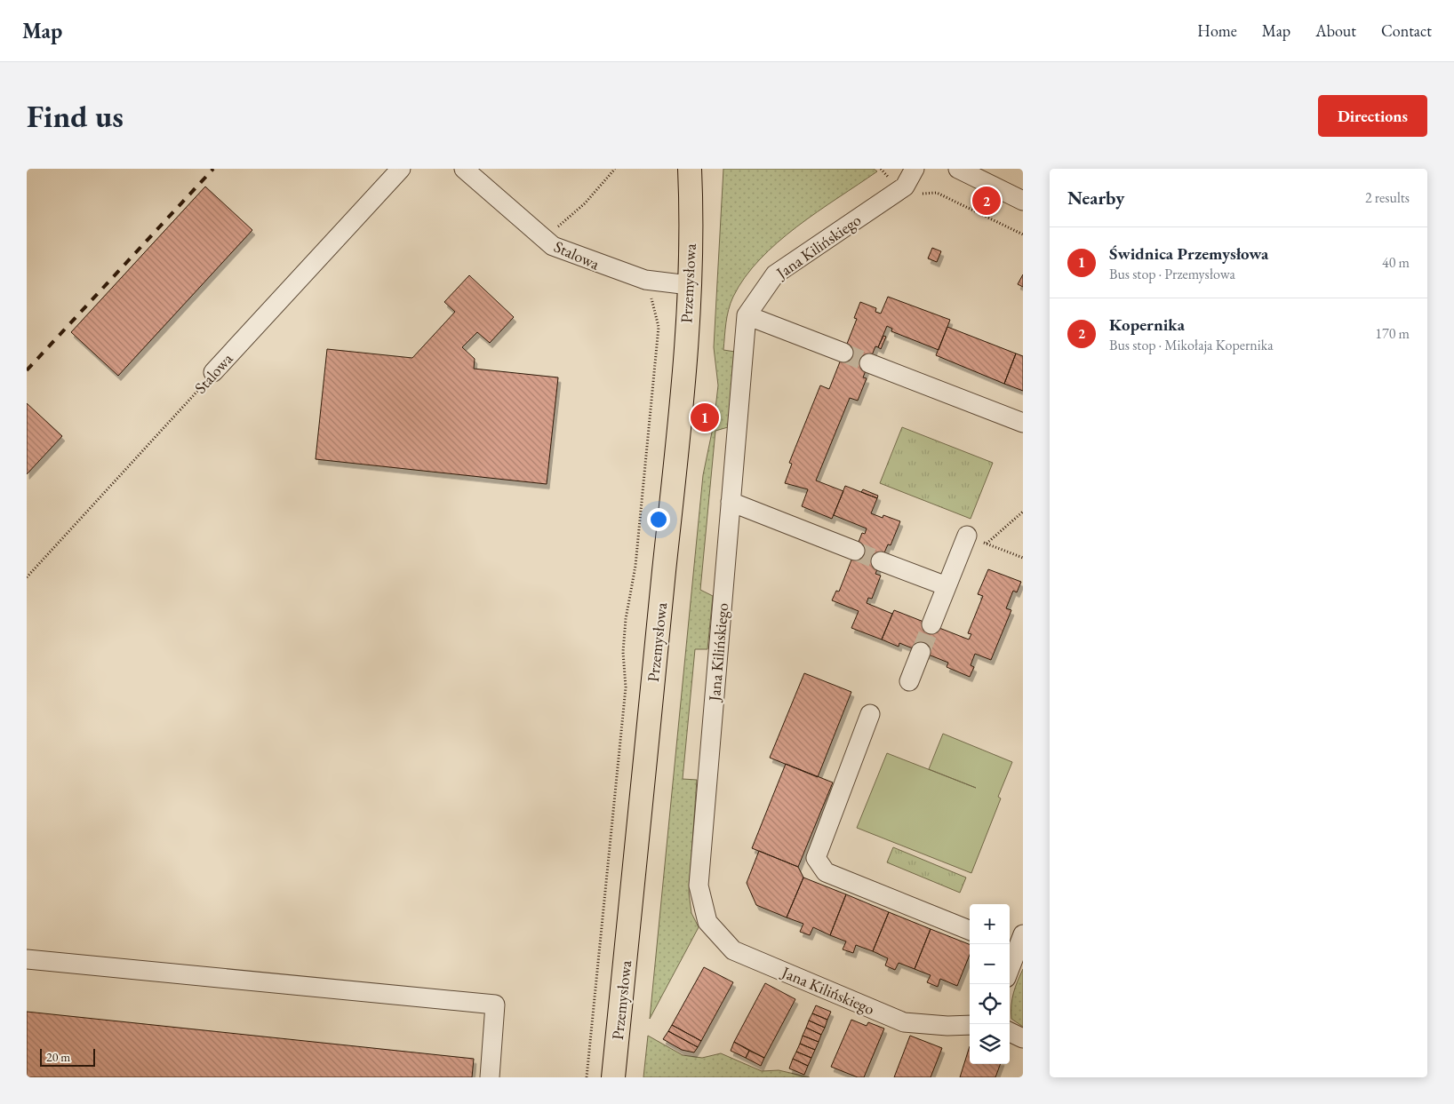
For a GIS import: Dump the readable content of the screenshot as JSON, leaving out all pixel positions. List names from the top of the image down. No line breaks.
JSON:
{"streets":{"main road":["Przemysłowa"],"street":["Jana Kilińskiego","Stalowa"]},"crossings":[["Stalowa","Przemysłowa"]],"scale_bar":"20 m","page":{"header":"Map","nav":["Home","Map","About","Contact"],"buttons":"Directions","title":"Find us","heading":["Nearby","2 results"],"pins":["2","1"],"list":[{"mark":"1","name":"Świdnica Przemysłowa","note":"Bus stop · Przemysłowa","value":"40 m"},{"mark":"2","name":"Kopernika","note":"Bus stop · Mikołaja Kopernika","value":"170 m"}],"map_buttons":["+","−"],"scale":"20 m"}}
